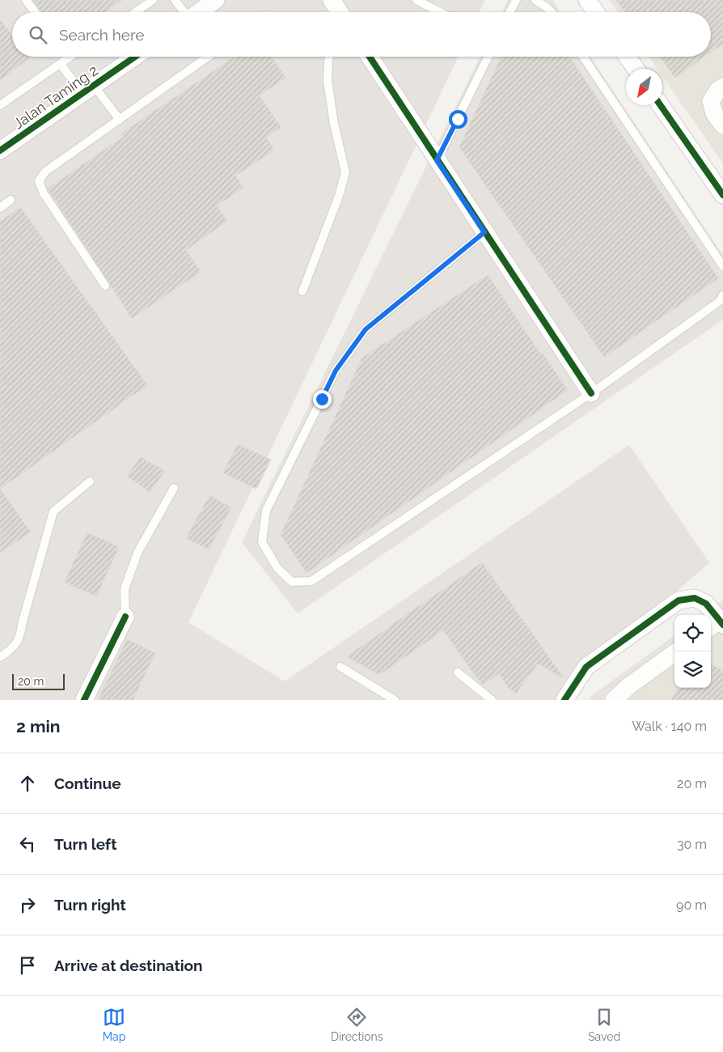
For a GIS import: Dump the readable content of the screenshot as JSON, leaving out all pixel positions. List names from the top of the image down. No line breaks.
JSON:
{"streets":{"street":["Jalan Taming 2"]},"scale_bar":"20 m","north":"bottom left","page":{"search":"Search here","scale":"20 m","heading":["2 min","Walk · 140 m"],"list":[["Continue","20 m"],["Turn left","30 m"],["Turn right","90 m"],"Arrive at destination"],"nav":["Map","Directions","Saved"]}}
